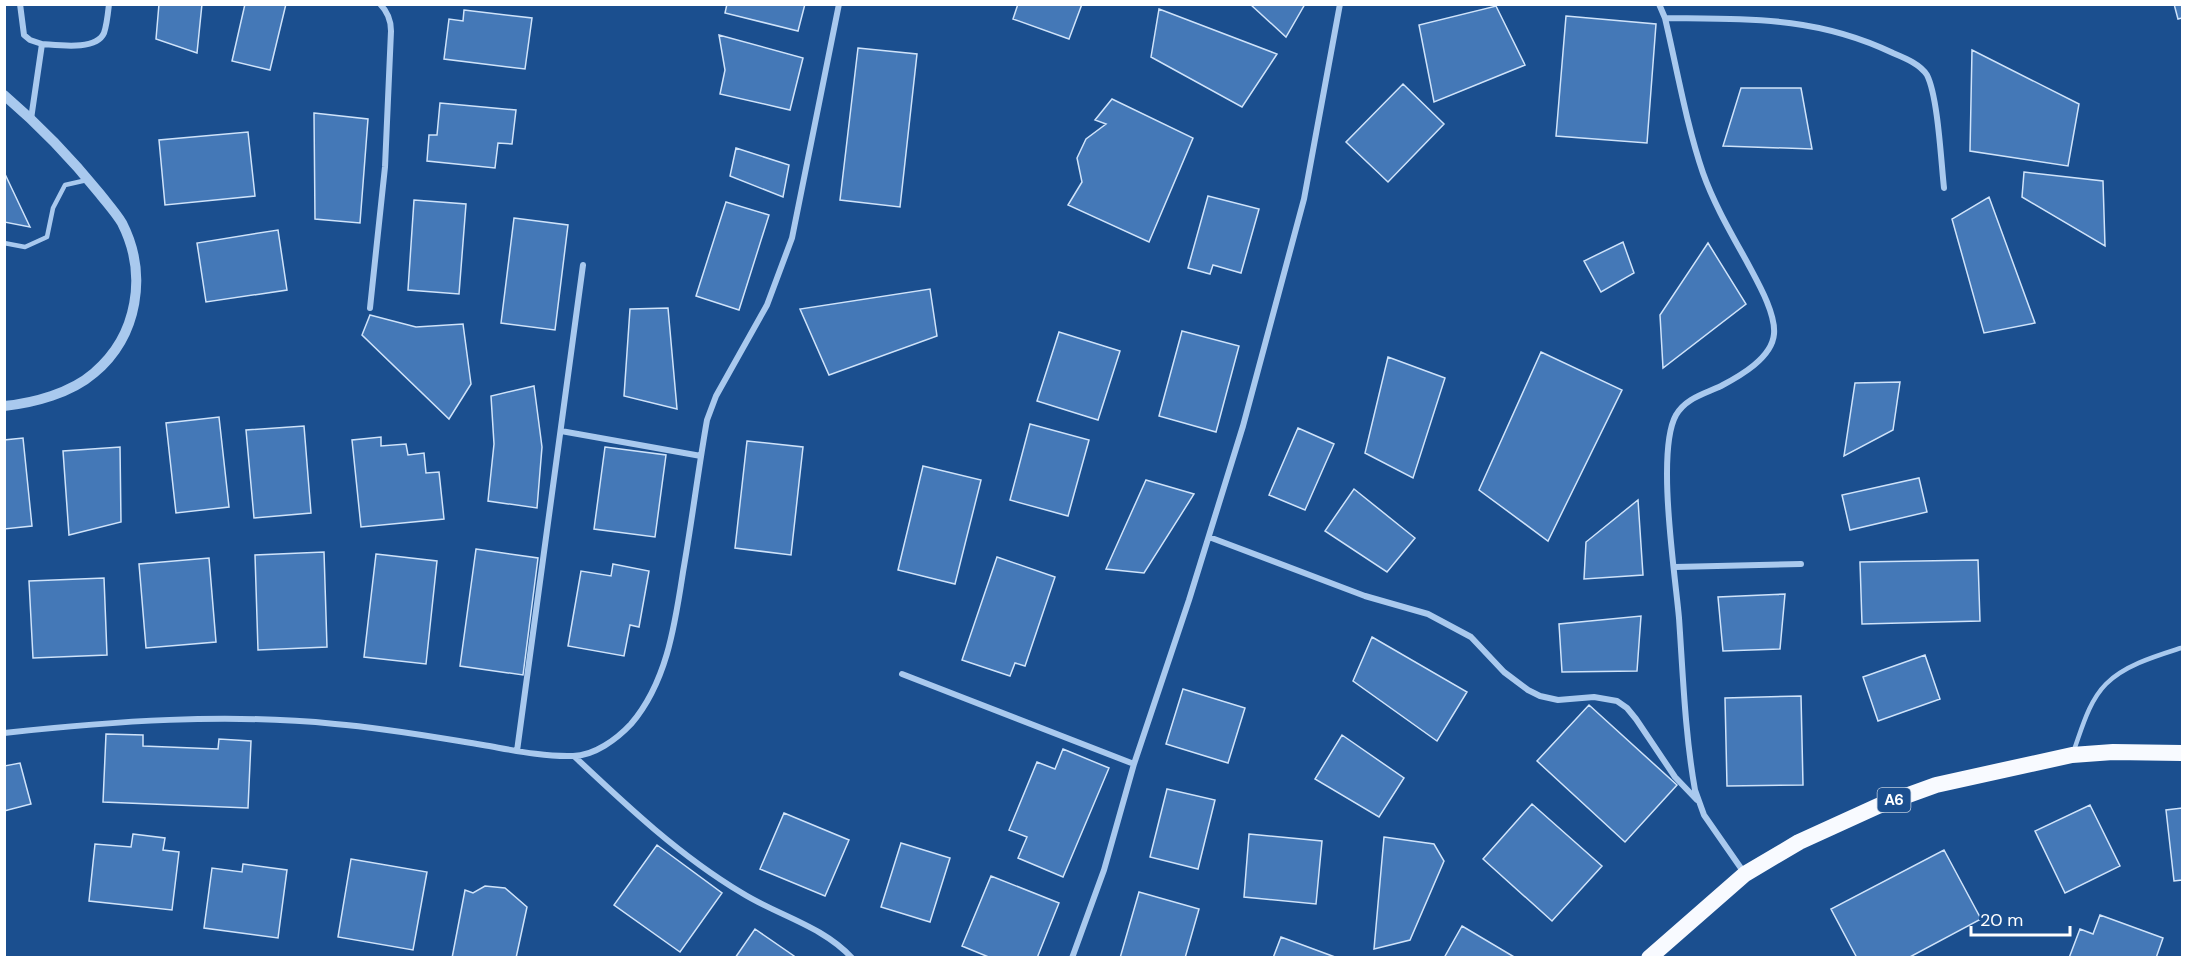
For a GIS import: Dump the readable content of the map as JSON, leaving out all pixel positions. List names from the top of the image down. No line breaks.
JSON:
{"streets":{"highway":["A6"]},"scale_bar":"20 m"}
